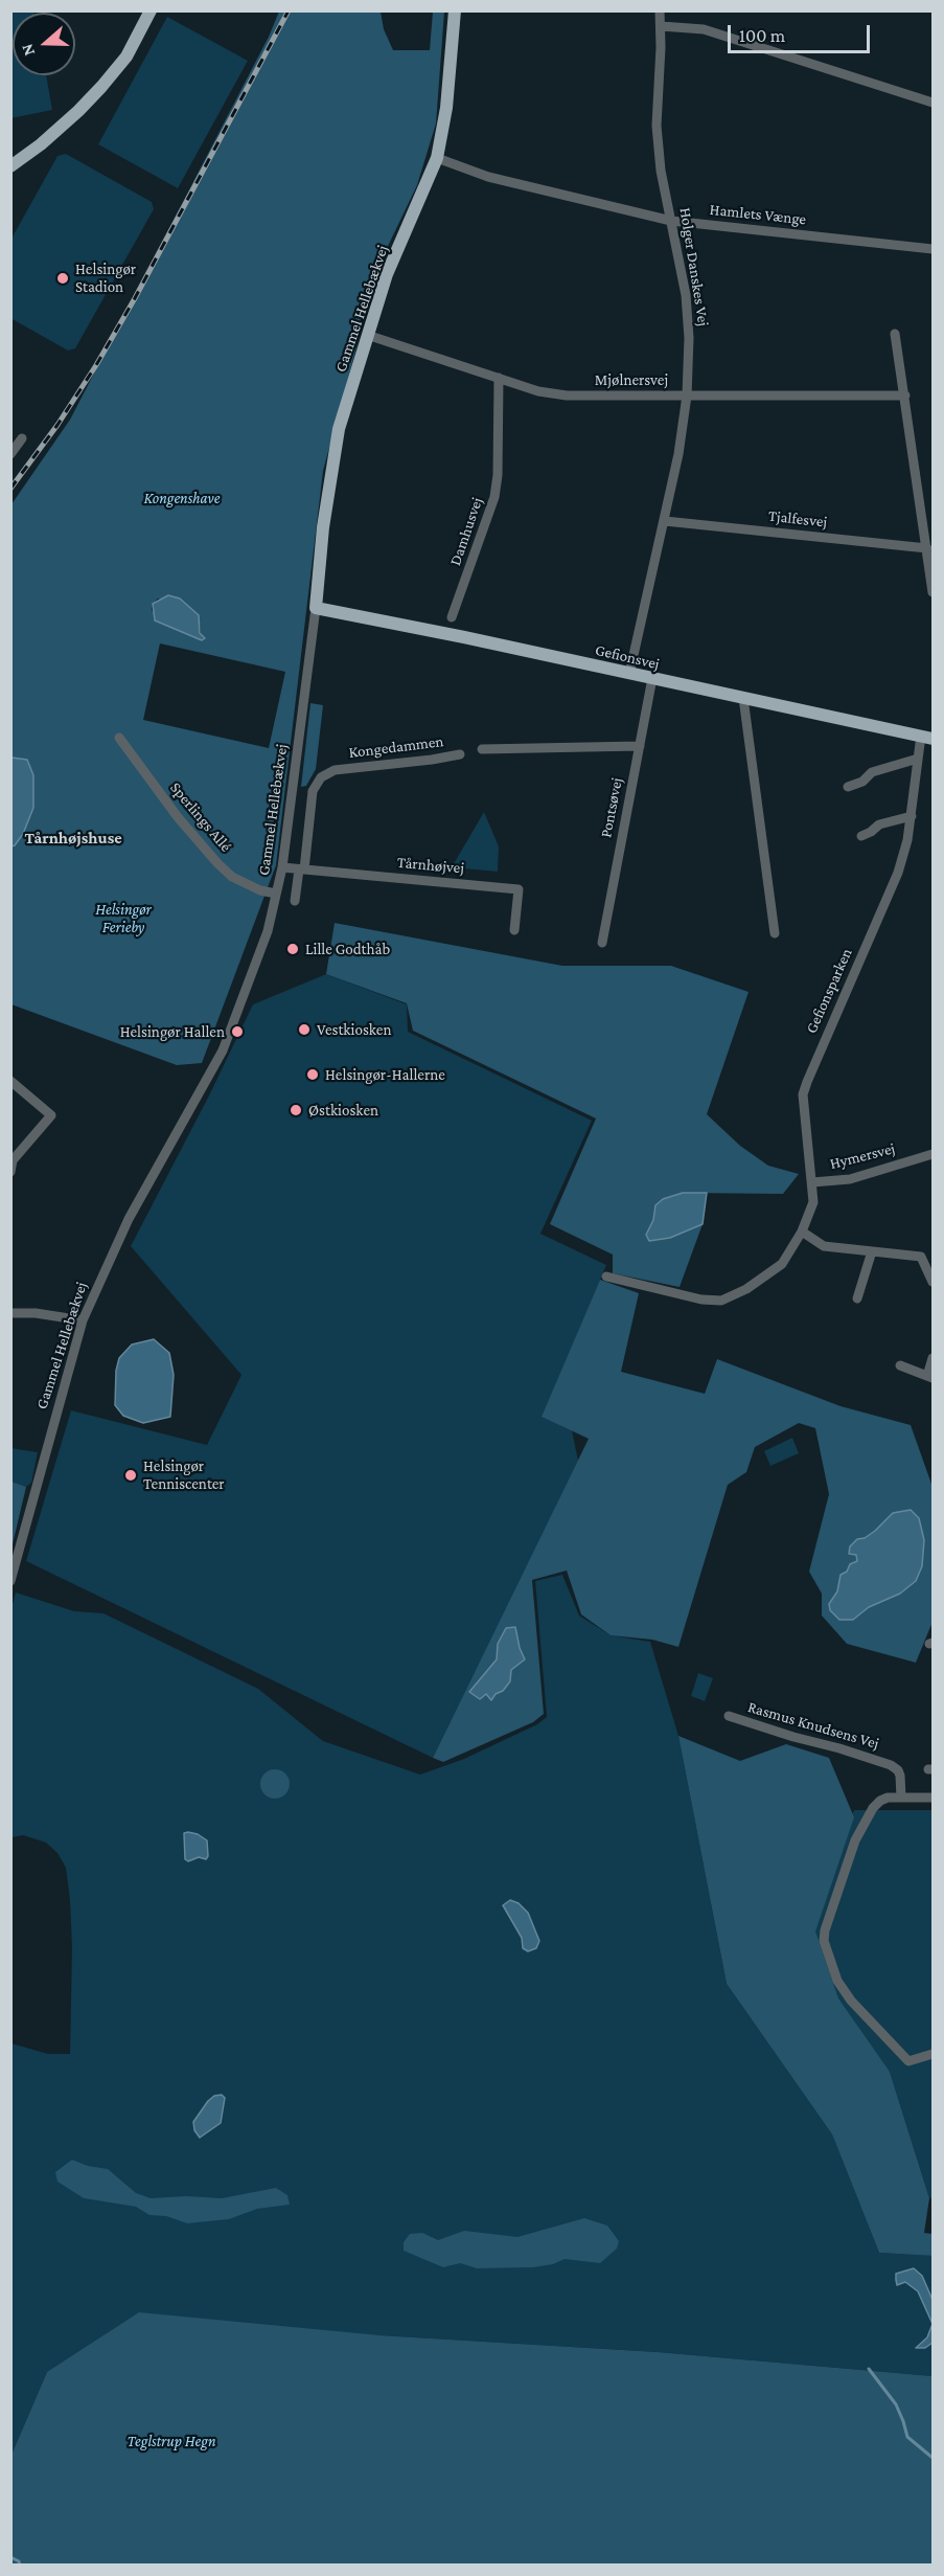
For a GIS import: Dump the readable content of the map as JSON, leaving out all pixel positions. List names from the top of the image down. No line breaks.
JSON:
{"streets":{"main road":["Gammel Hellebækvej","Gefionsvej"],"street":["Hamlets Vænge","Holger Danskes Vej","Mjølnersvej","Tjalfesvej","Damhusvej","Kongedammen","Pontsøvej","Sperlings Allé","Tårnhøjvej","Gefionsparken","Hymersvej","Rasmus Knudsens Vej"]},"crossings":[["Hamlets Vænge","Holger Danskes Vej"],["Hamlets Vænge","Gammel Hellebækvej"],["Holger Danskes Vej","Mjølnersvej"],["Holger Danskes Vej","Tjalfesvej"],["Holger Danskes Vej","Gefionsvej"],["Gammel Hellebækvej","Mjølnersvej"],["Gammel Hellebækvej","Gefionsvej"],["Gammel Hellebækvej","Sperlings Allé"],["Gammel Hellebækvej","Tårnhøjvej"],["Mjølnersvej","Damhusvej"],["Gefionsvej","Pontsøvej"],["Gefionsvej","Gefionsparken"],["Kongedammen","Tårnhøjvej"],["Gefionsparken","Hymersvej"]],"districts":["Tårnhøjshuse"],"parks":["Kongenshave","Helsingør Ferieby","Teglstrup Hegn"],"places":["Helsingør Stadion","Lille Godthåb","Vestkiosken","Helsingør Hallen","Helsingør-Hallerne","Østkiosken","Helsingør Tenniscenter"],"scale_bar":"100 m","north":"left"}
